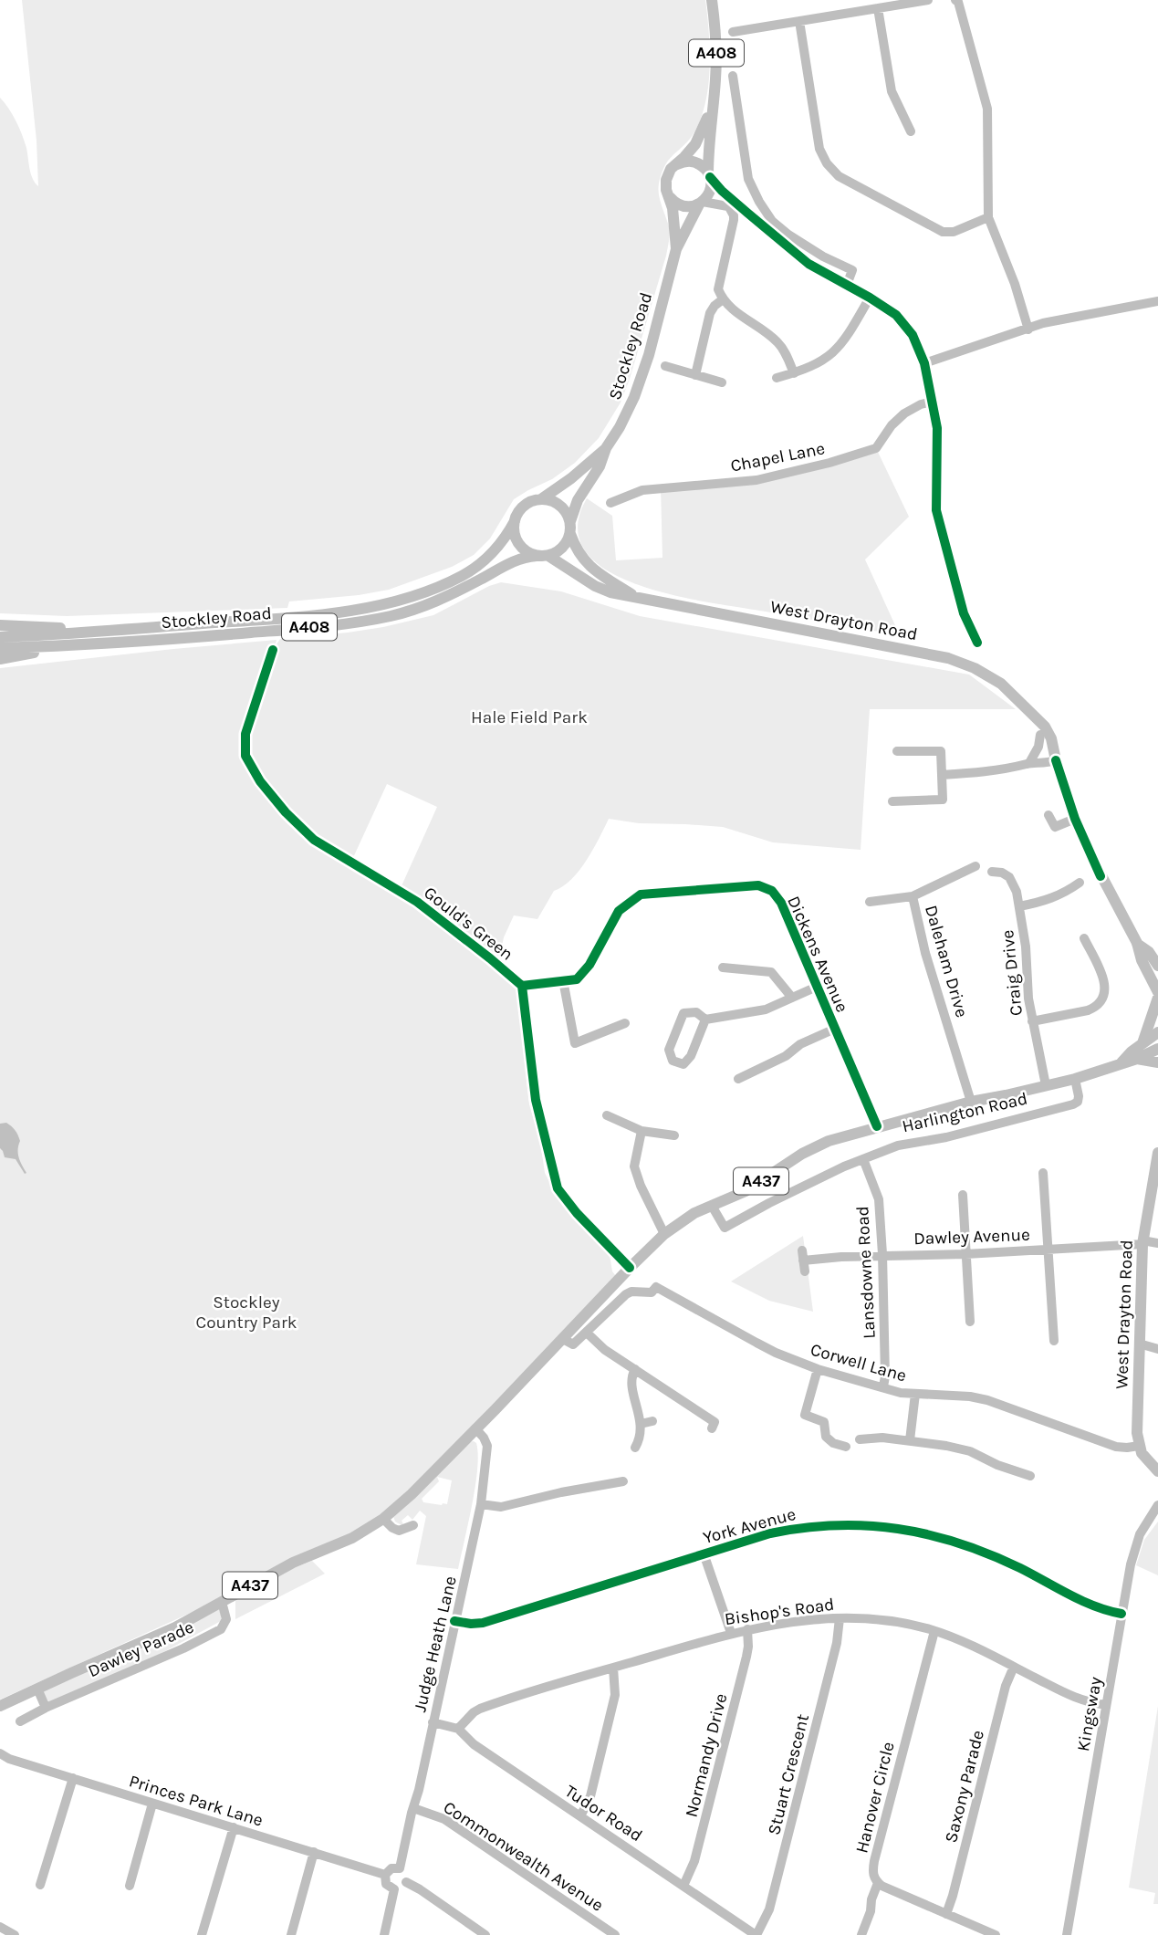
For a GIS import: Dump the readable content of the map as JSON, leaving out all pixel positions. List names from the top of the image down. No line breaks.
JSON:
{"streets":{"main road":["A408","Stockley Road","West Drayton Road","Harlington Road","A437"],"street":["Chapel Lane","Gould's Green","Dickens Avenue","Daleham Drive","Craig Drive","Dawley Avenue","Lansdowne Road","Corwell Lane","York Avenue","Bishop's Road","Judge Heath Lane","Dawley Parade","Kingsway","Normandy Drive","Stuart Crescent","Saxony Parade","Hanover Circle","Princes Park Lane","Tudor Road","Commonwealth Avenue"]},"crossings":[["A408","Stockley Road"],["Stockley Road","West Drayton Road"],["West Drayton Road","Harlington Road"],["West Drayton Road","Dawley Avenue"],["West Drayton Road","Corwell Lane"],["Gould's Green","Dickens Avenue"],["Dickens Avenue","Harlington Road"],["Daleham Drive","Harlington Road"],["Craig Drive","Harlington Road"],["Harlington Road","A437"],["Harlington Road","Lansdowne Road"],["Harlington Road","Judge Heath Lane"],["A437","Judge Heath Lane"],["A437","Dawley Parade"],["Dawley Avenue","Lansdowne Road"],["Lansdowne Road","Corwell Lane"],["York Avenue","Judge Heath Lane"],["York Avenue","Kingsway"],["Bishop's Road","Kingsway"],["Bishop's Road","Normandy Drive"],["Bishop's Road","Stuart Crescent"],["Bishop's Road","Saxony Parade"],["Bishop's Road","Hanover Circle"],["Bishop's Road","Tudor Road"],["Judge Heath Lane","Princes Park Lane"],["Judge Heath Lane","Tudor Road"],["Judge Heath Lane","Commonwealth Avenue"],["Normandy Drive","Tudor Road"],["Stuart Crescent","Tudor Road"]],"parks":["Hale Field Park","Stockley Country Park"]}
